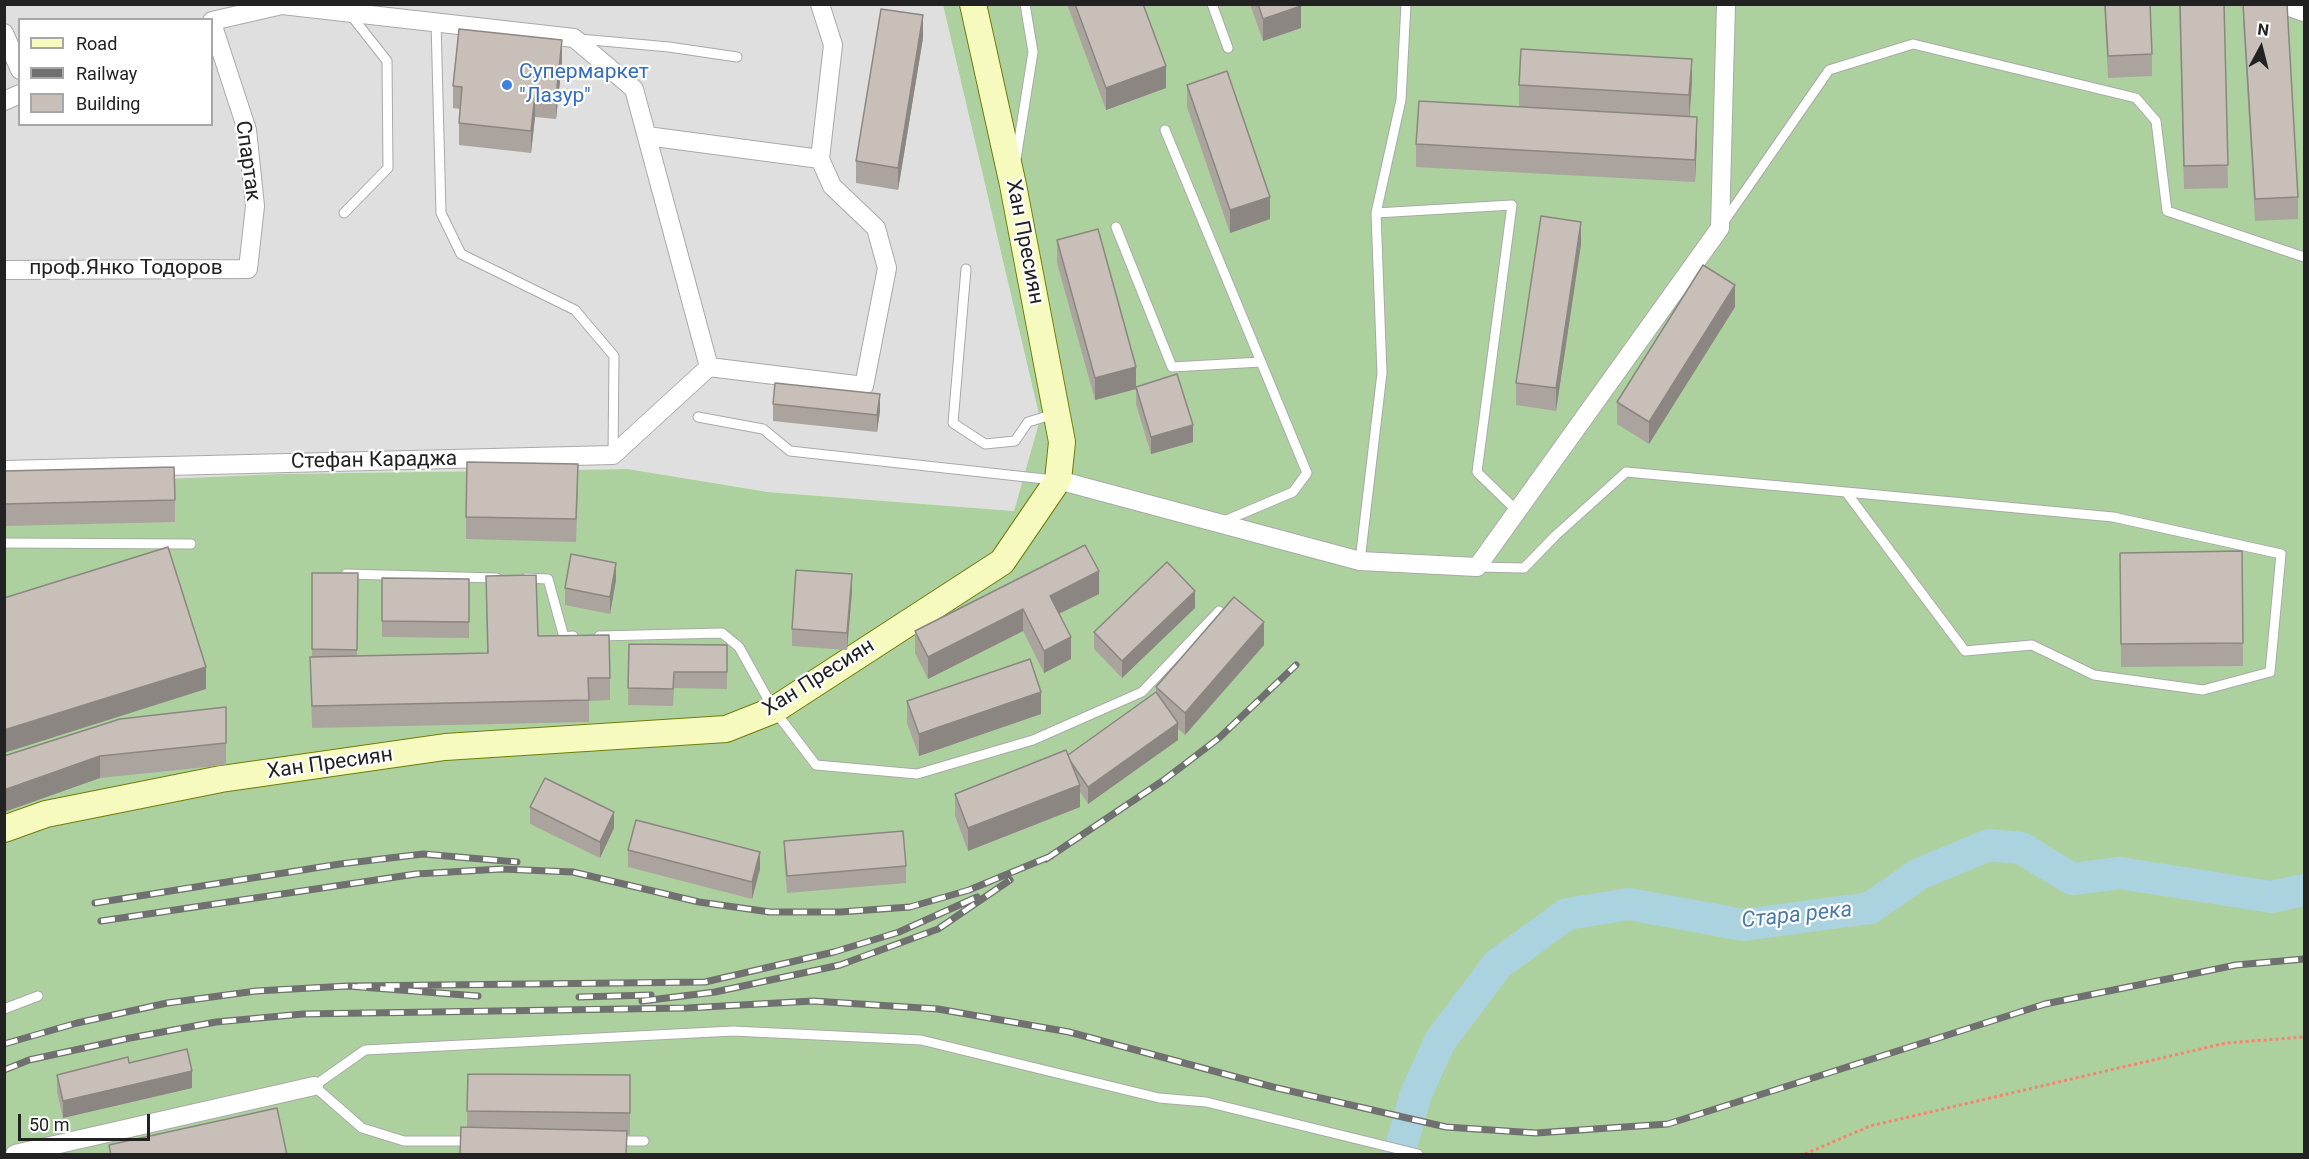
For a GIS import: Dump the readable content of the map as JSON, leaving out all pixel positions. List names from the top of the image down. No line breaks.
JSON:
{"streets":{"street":["Спартак","Хан Пресиян","проф.Янко Тодоров","Стефан Караджа"]},"crossings":[["Спартак","проф.Янко Тодоров"]],"water":["Стара река"],"places":["Супермаркет \"Лазур\""],"legend":["Road","Railway","Building"],"scale_bar":"50 m","north":"top"}
